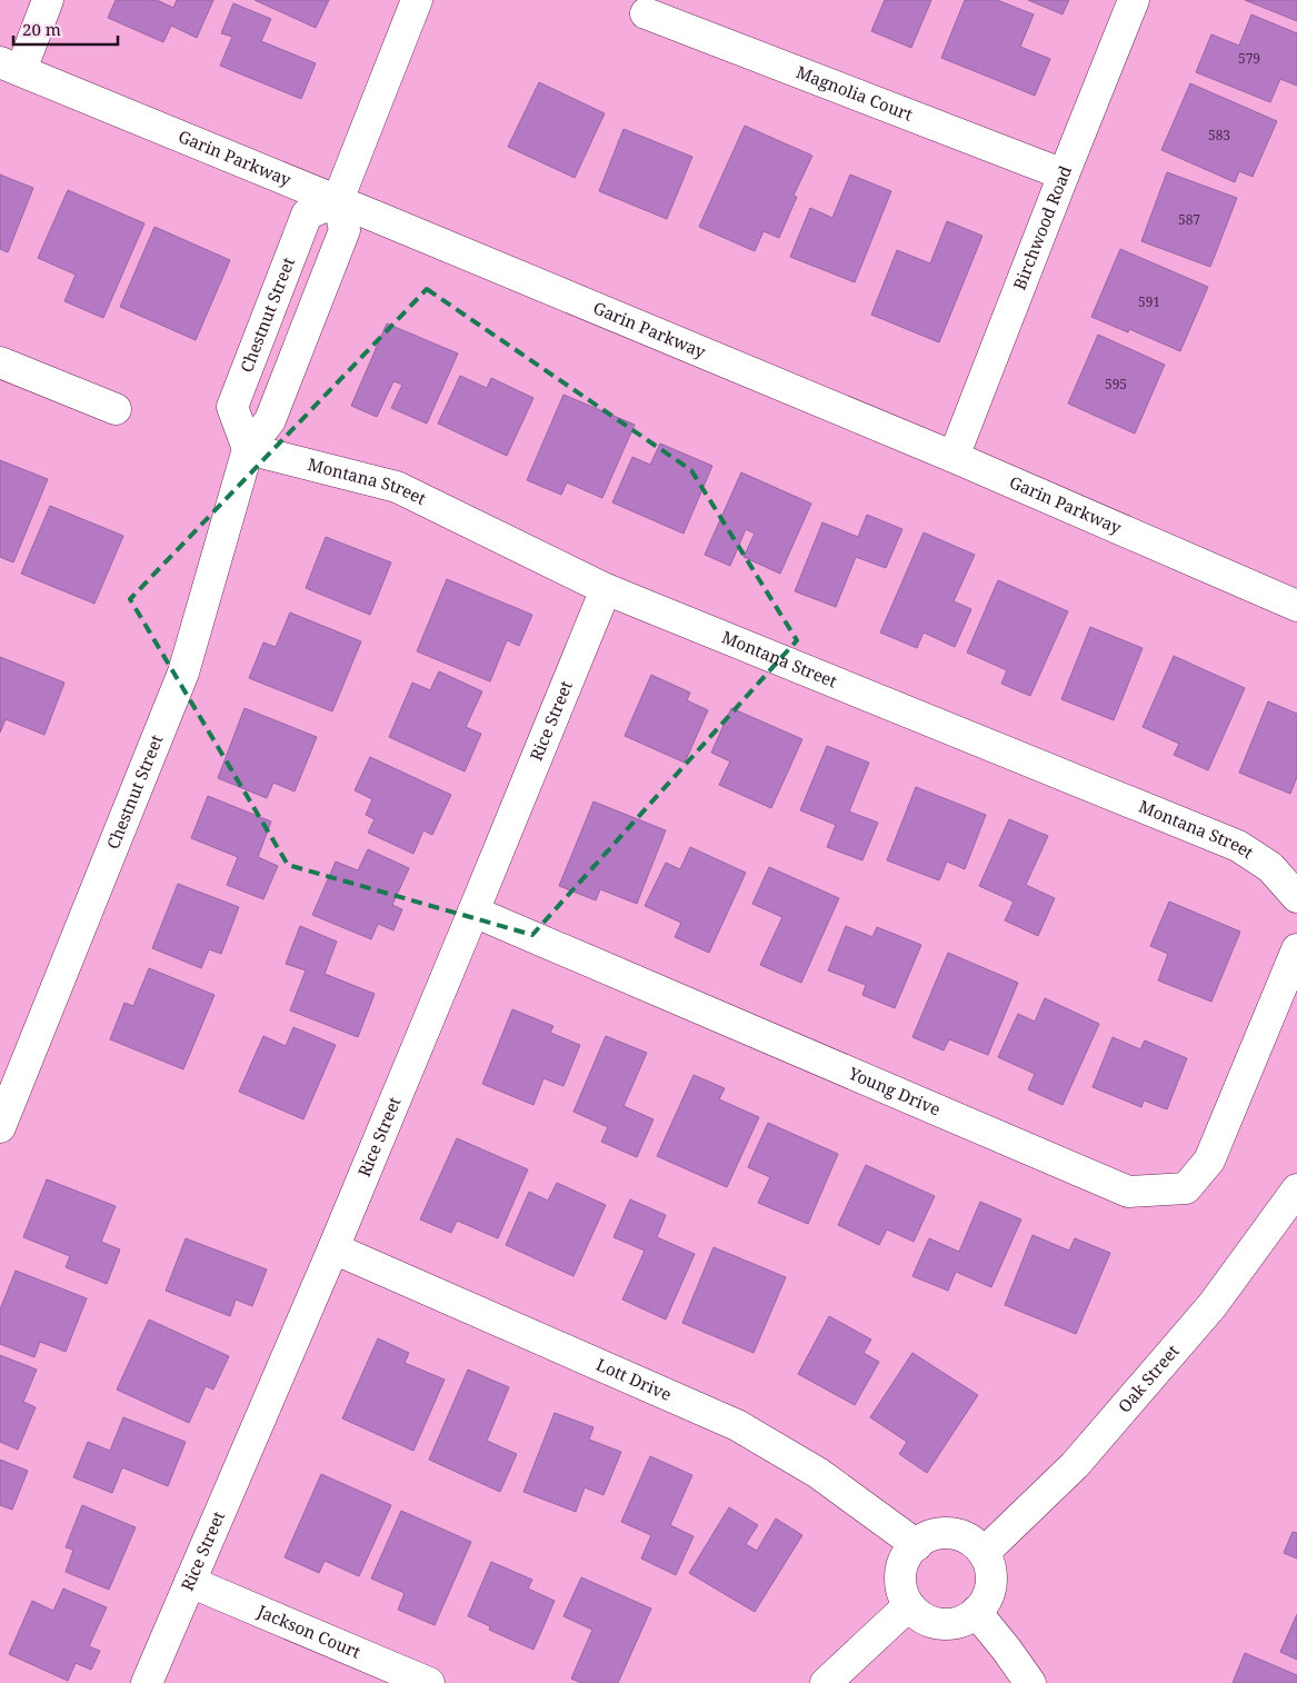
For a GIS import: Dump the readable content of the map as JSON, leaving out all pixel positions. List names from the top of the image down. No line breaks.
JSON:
{"streets":{"street":["Magnolia Court","Garin Parkway","Birchwood Road","Chestnut Street","Montana Street","Rice Street","Young Drive","Oak Street","Lott Drive","Jackson Court"]},"crossings":[["Magnolia Court","Birchwood Road"],["Garin Parkway","Birchwood Road"],["Garin Parkway","Chestnut Street"],["Chestnut Street","Montana Street"],["Montana Street","Rice Street"],["Rice Street","Young Drive"],["Rice Street","Lott Drive"],["Rice Street","Jackson Court"],["Oak Street","Lott Drive"]],"house_numbers":["579","583","587","591","595"],"scale_bar":"20 m"}
